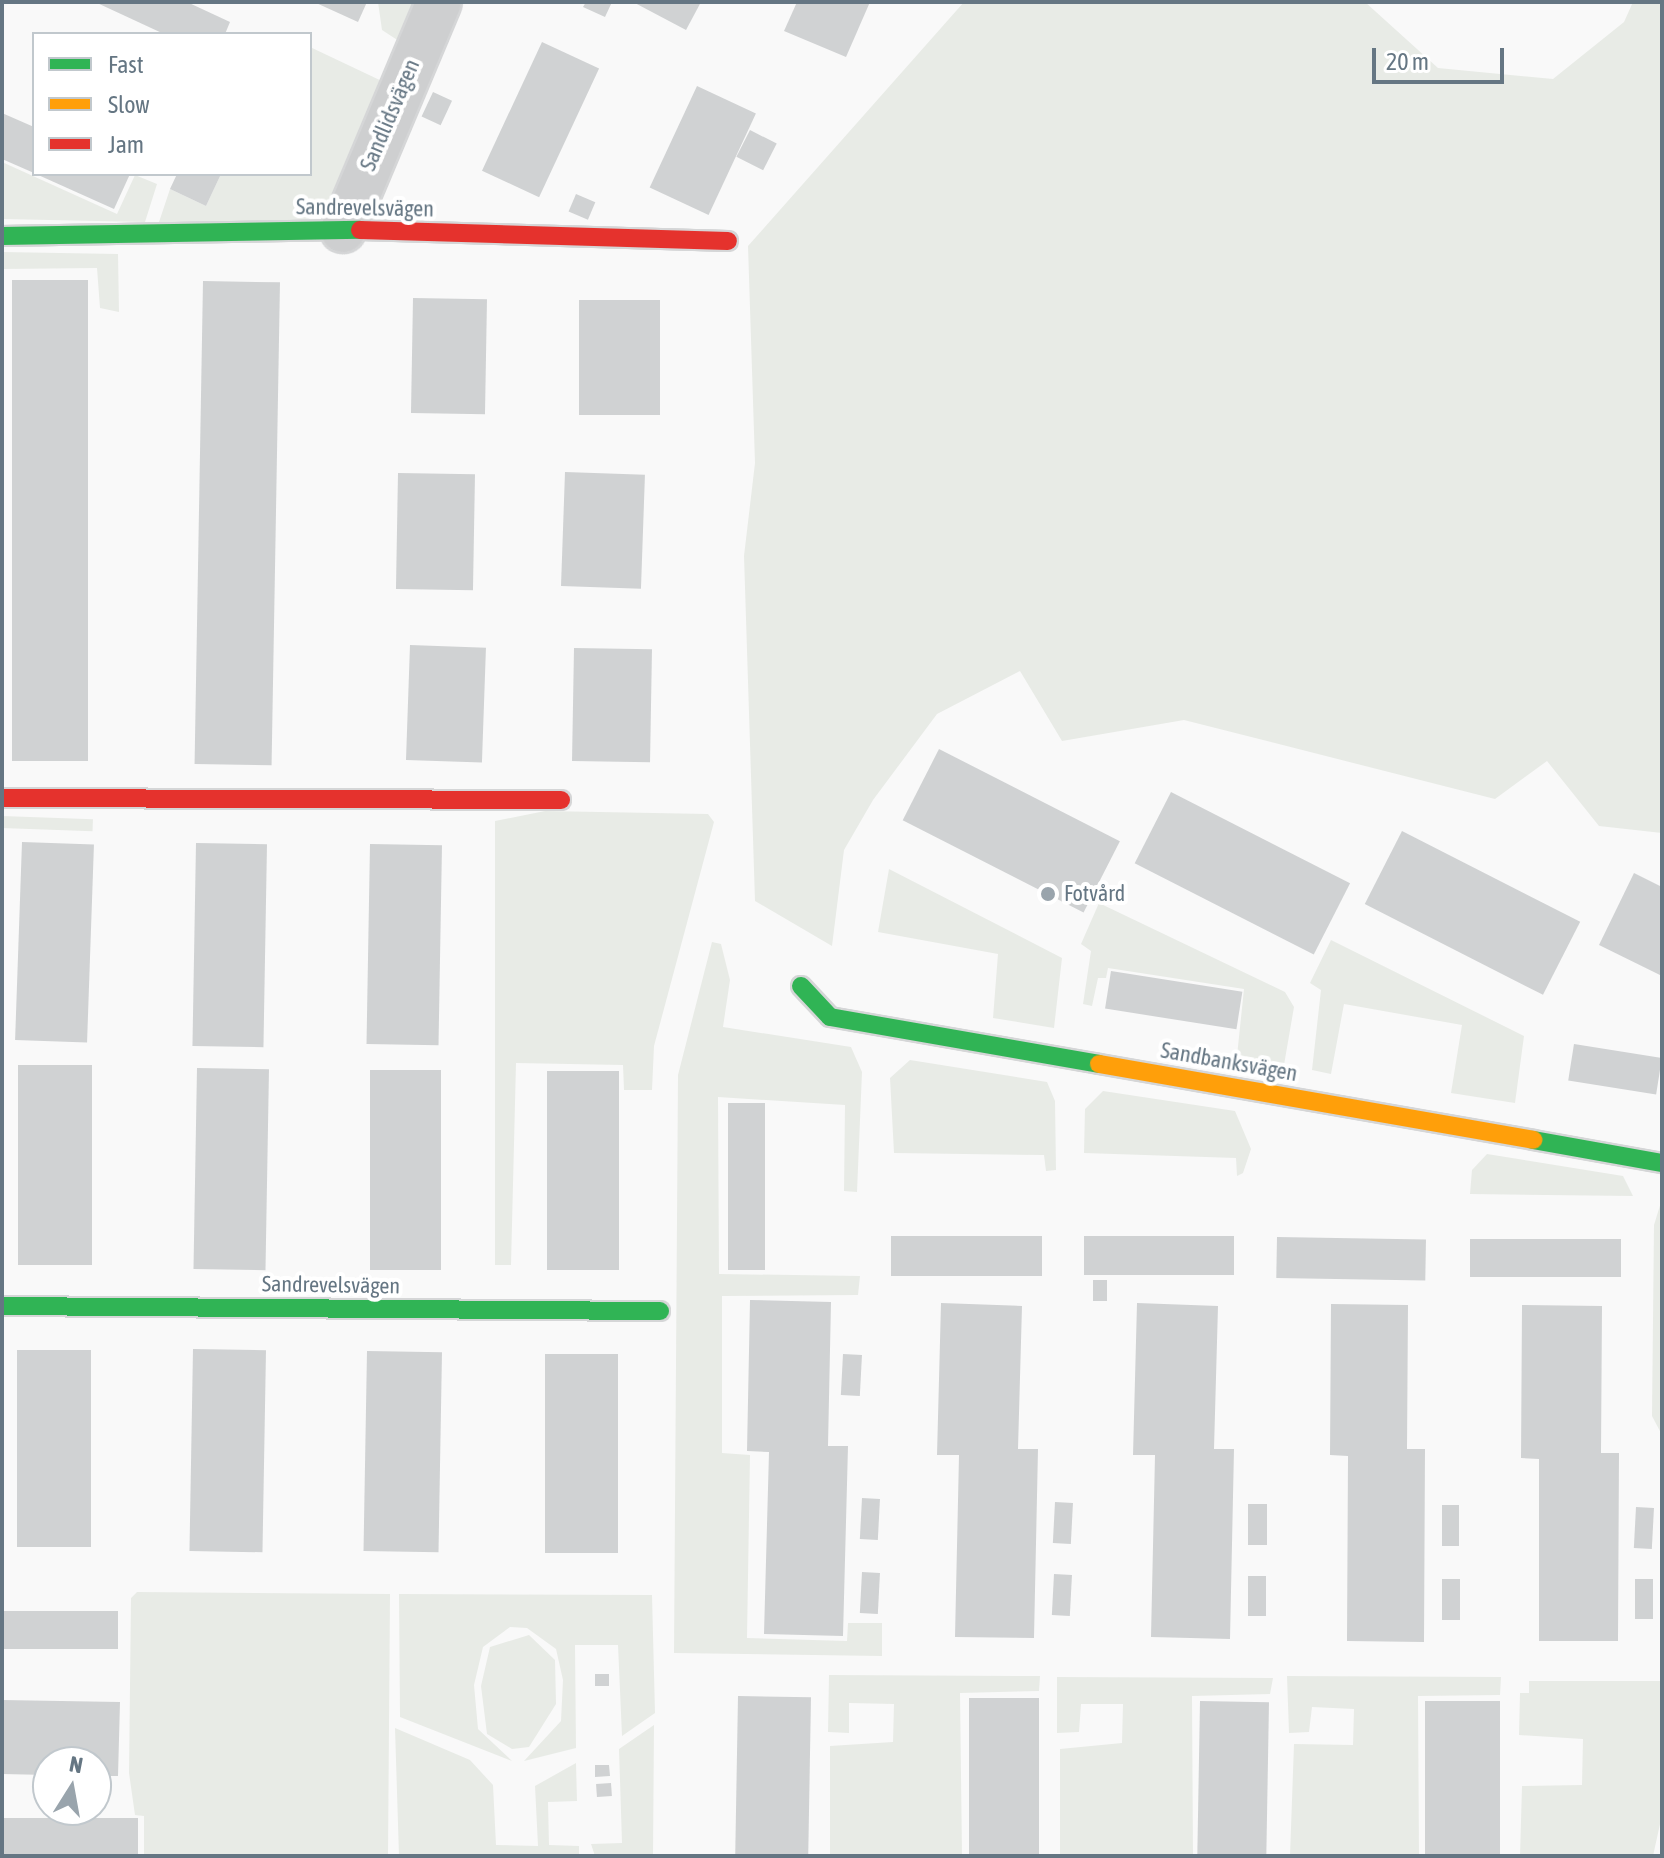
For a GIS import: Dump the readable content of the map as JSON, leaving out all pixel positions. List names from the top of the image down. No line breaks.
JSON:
{"streets":{"street":["Sandlidsvägen","Sandrevelsvägen","Sandbanksvägen"]},"crossings":[["Sandlidsvägen","Sandrevelsvägen"]],"places":["Fotvård"],"legend":["Fast","Slow","Jam"],"scale_bar":"20 m","north":"top"}
